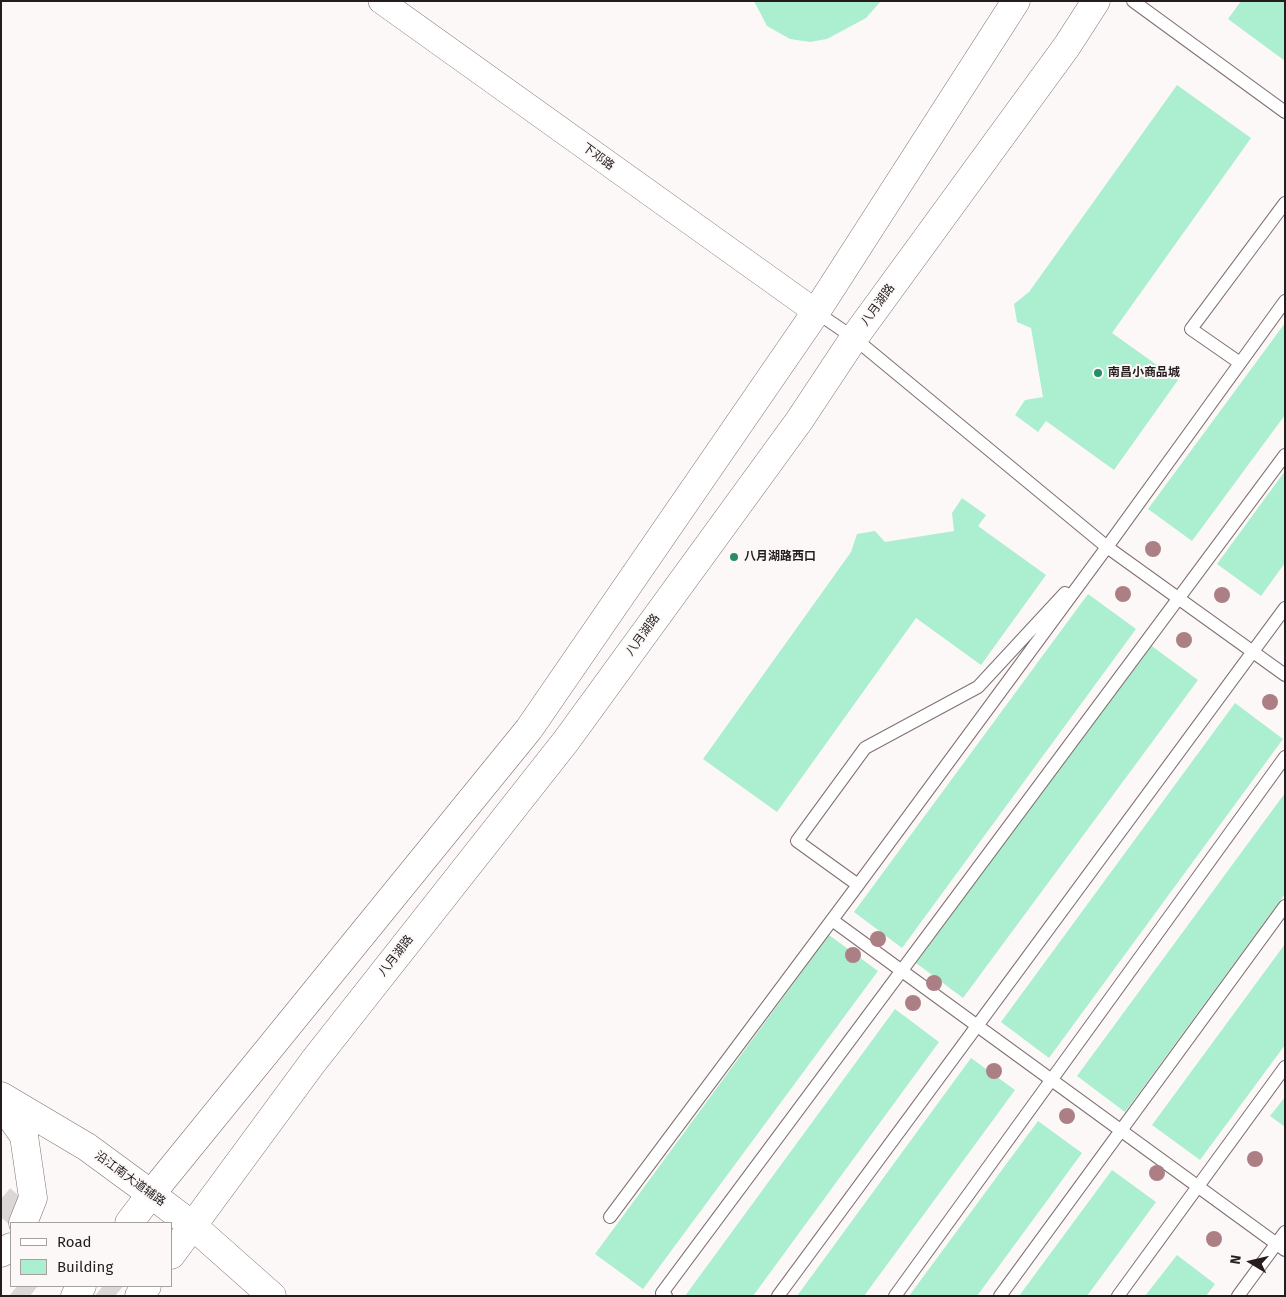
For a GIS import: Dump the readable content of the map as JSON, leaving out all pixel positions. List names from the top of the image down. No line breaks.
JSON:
{"streets":{"main road":["八月湖路","沿江南大道辅路"],"street":["下邓路"]},"crossings":[["八月湖路","沿江南大道辅路"]],"places":["南昌小商品城","八月湖路西口"],"legend":["Road","Building"],"north":"left"}
